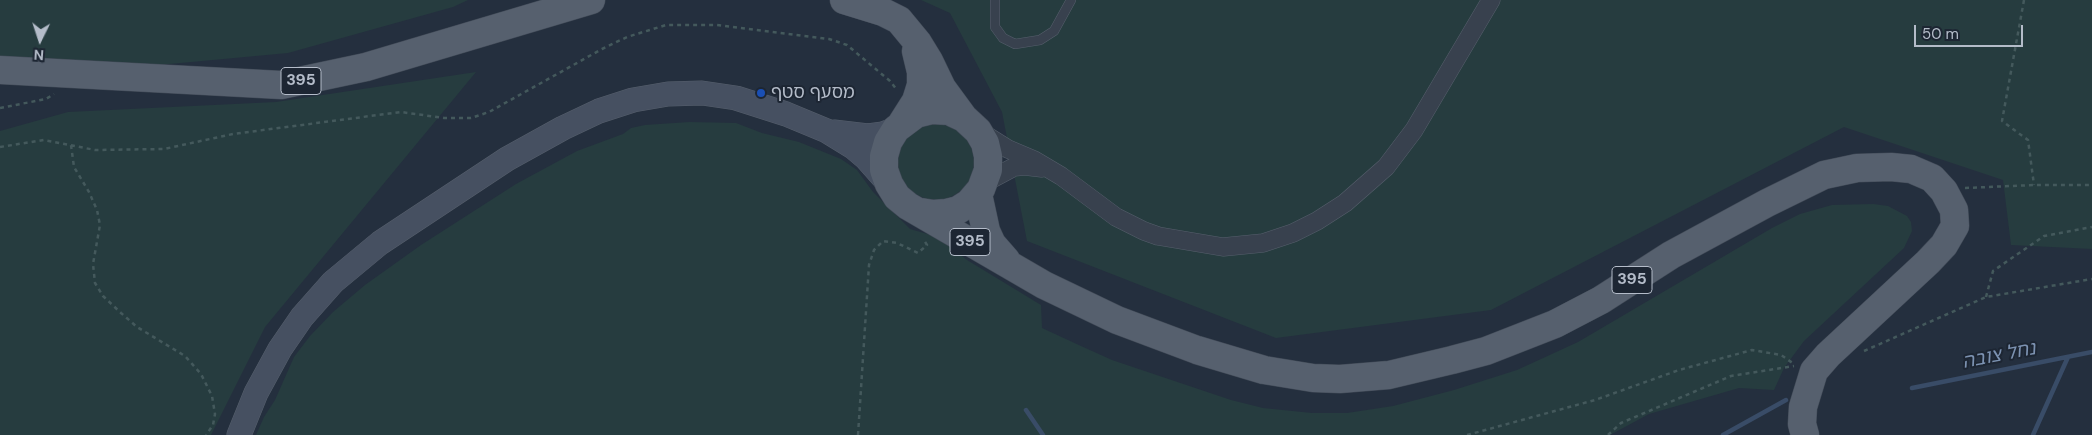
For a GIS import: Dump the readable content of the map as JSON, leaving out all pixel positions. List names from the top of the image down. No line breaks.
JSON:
{"streets":{"main road":["395"]},"water":["נחל צובה"],"places":["מסעף סטף"],"scale_bar":"50 m","north":"bottom"}
